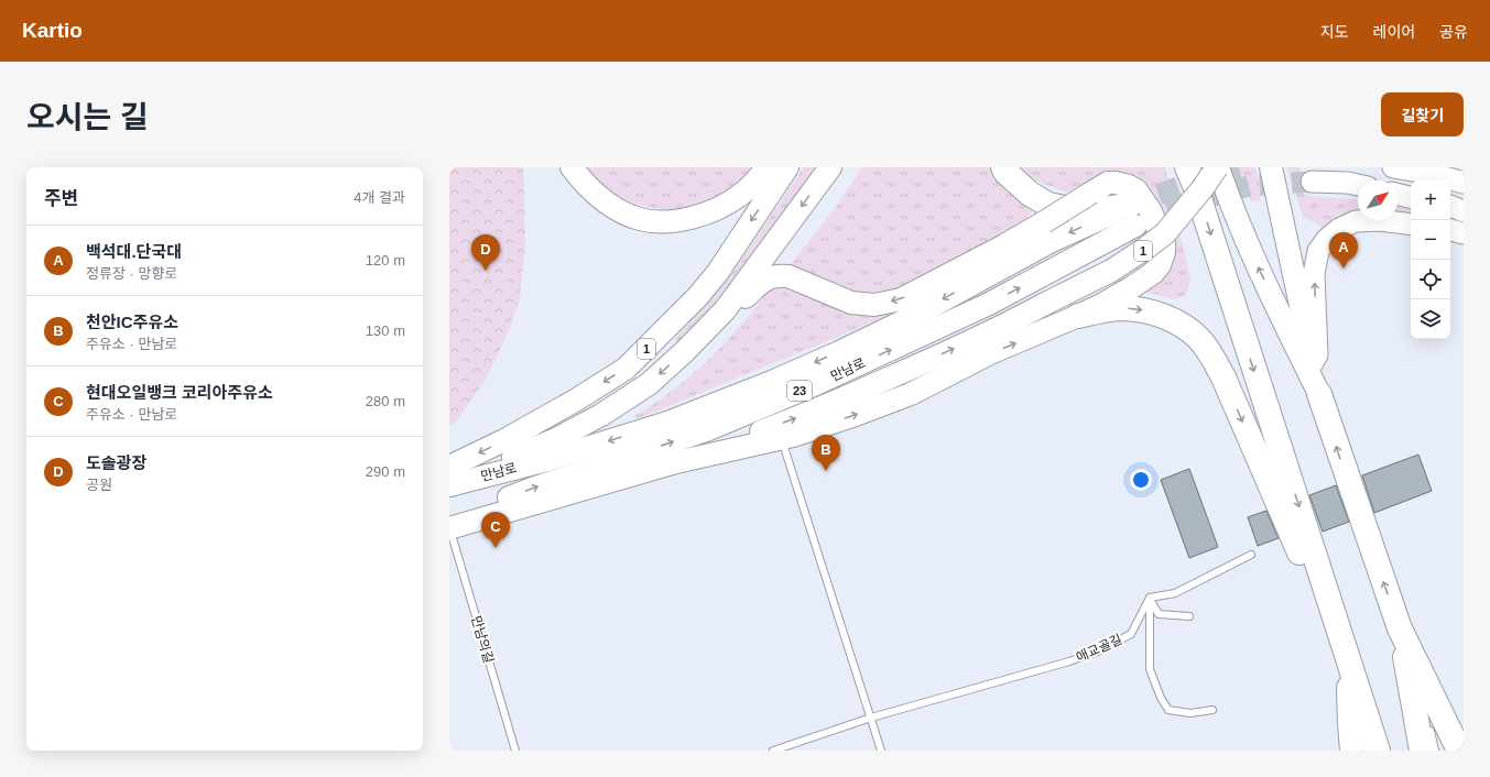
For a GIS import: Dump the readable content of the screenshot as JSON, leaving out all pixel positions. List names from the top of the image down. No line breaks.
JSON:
{"streets":{"highway":["1","만남로","23"],"lane":["만남의길","애교골길"]},"crossings":[["1","만남의길"]],"north":"top right","page":{"header":"Kartio","nav":["지도","레이어","공유"],"title":"오시는 길","buttons":"길찾기","heading":["주변","4개 결과"],"map_buttons":["+","−"],"list":[{"mark":"A","name":"백석대.단국대","note":"정류장 · 망향로","value":"120 m"},{"mark":"B","name":"천안IC주유소","note":"주유소 · 만남로","value":"130 m"},{"mark":"C","name":"현대오일뱅크 코리아주유소","note":"주유소 · 만남로","value":"280 m"},{"mark":"D","name":"도솔광장","note":"공원","value":"290 m"}],"pins":["A","D","B","C"]}}
